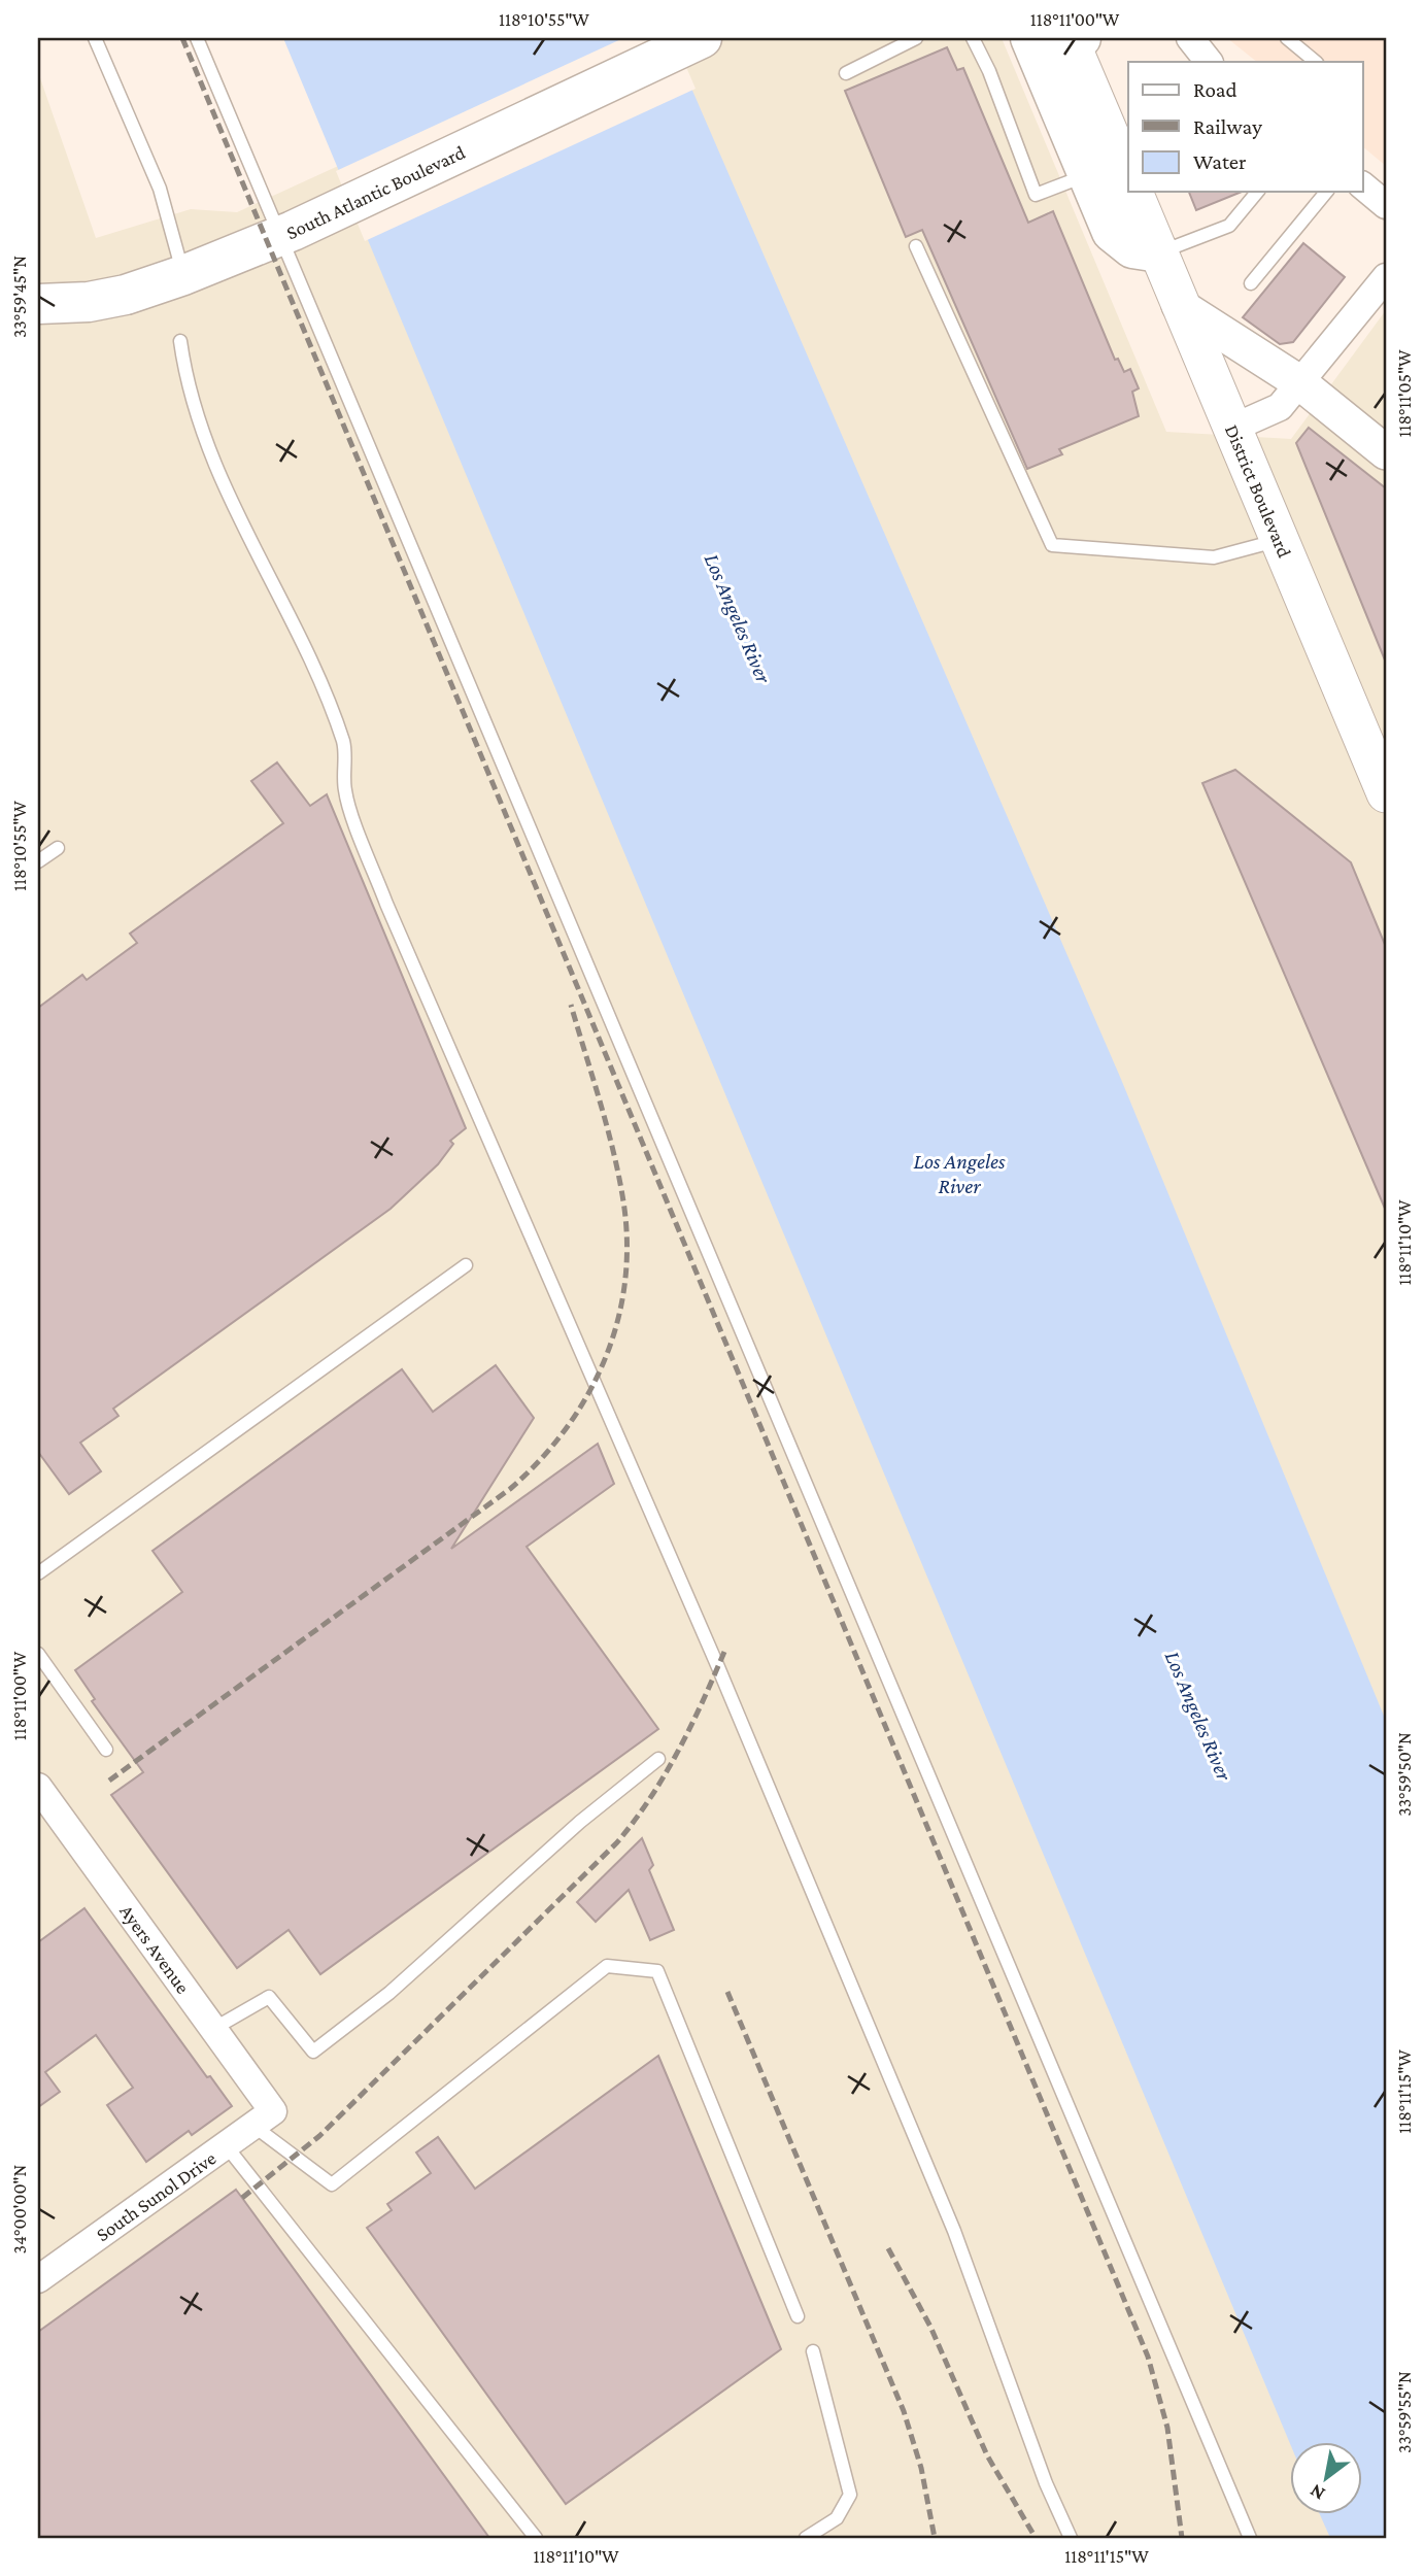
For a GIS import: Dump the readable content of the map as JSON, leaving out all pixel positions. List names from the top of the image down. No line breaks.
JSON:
{"streets":{"main road":["South Atlantic Boulevard","District Boulevard"],"street":["Ayers Avenue","South Sunol Drive"]},"crossings":[["Ayers Avenue","South Sunol Drive"]],"water":["Los Angeles River"],"legend":["Road","Railway","Water"],"north":"bottom left","coordinates":["118°10'55\"W","118°11'00\"W","33°59'45\"N","118°11'05\"W","118°11'10\"W","33°59'50\"N","118°11'15\"W","34°00'00\"N","33°59'55\"N"]}
